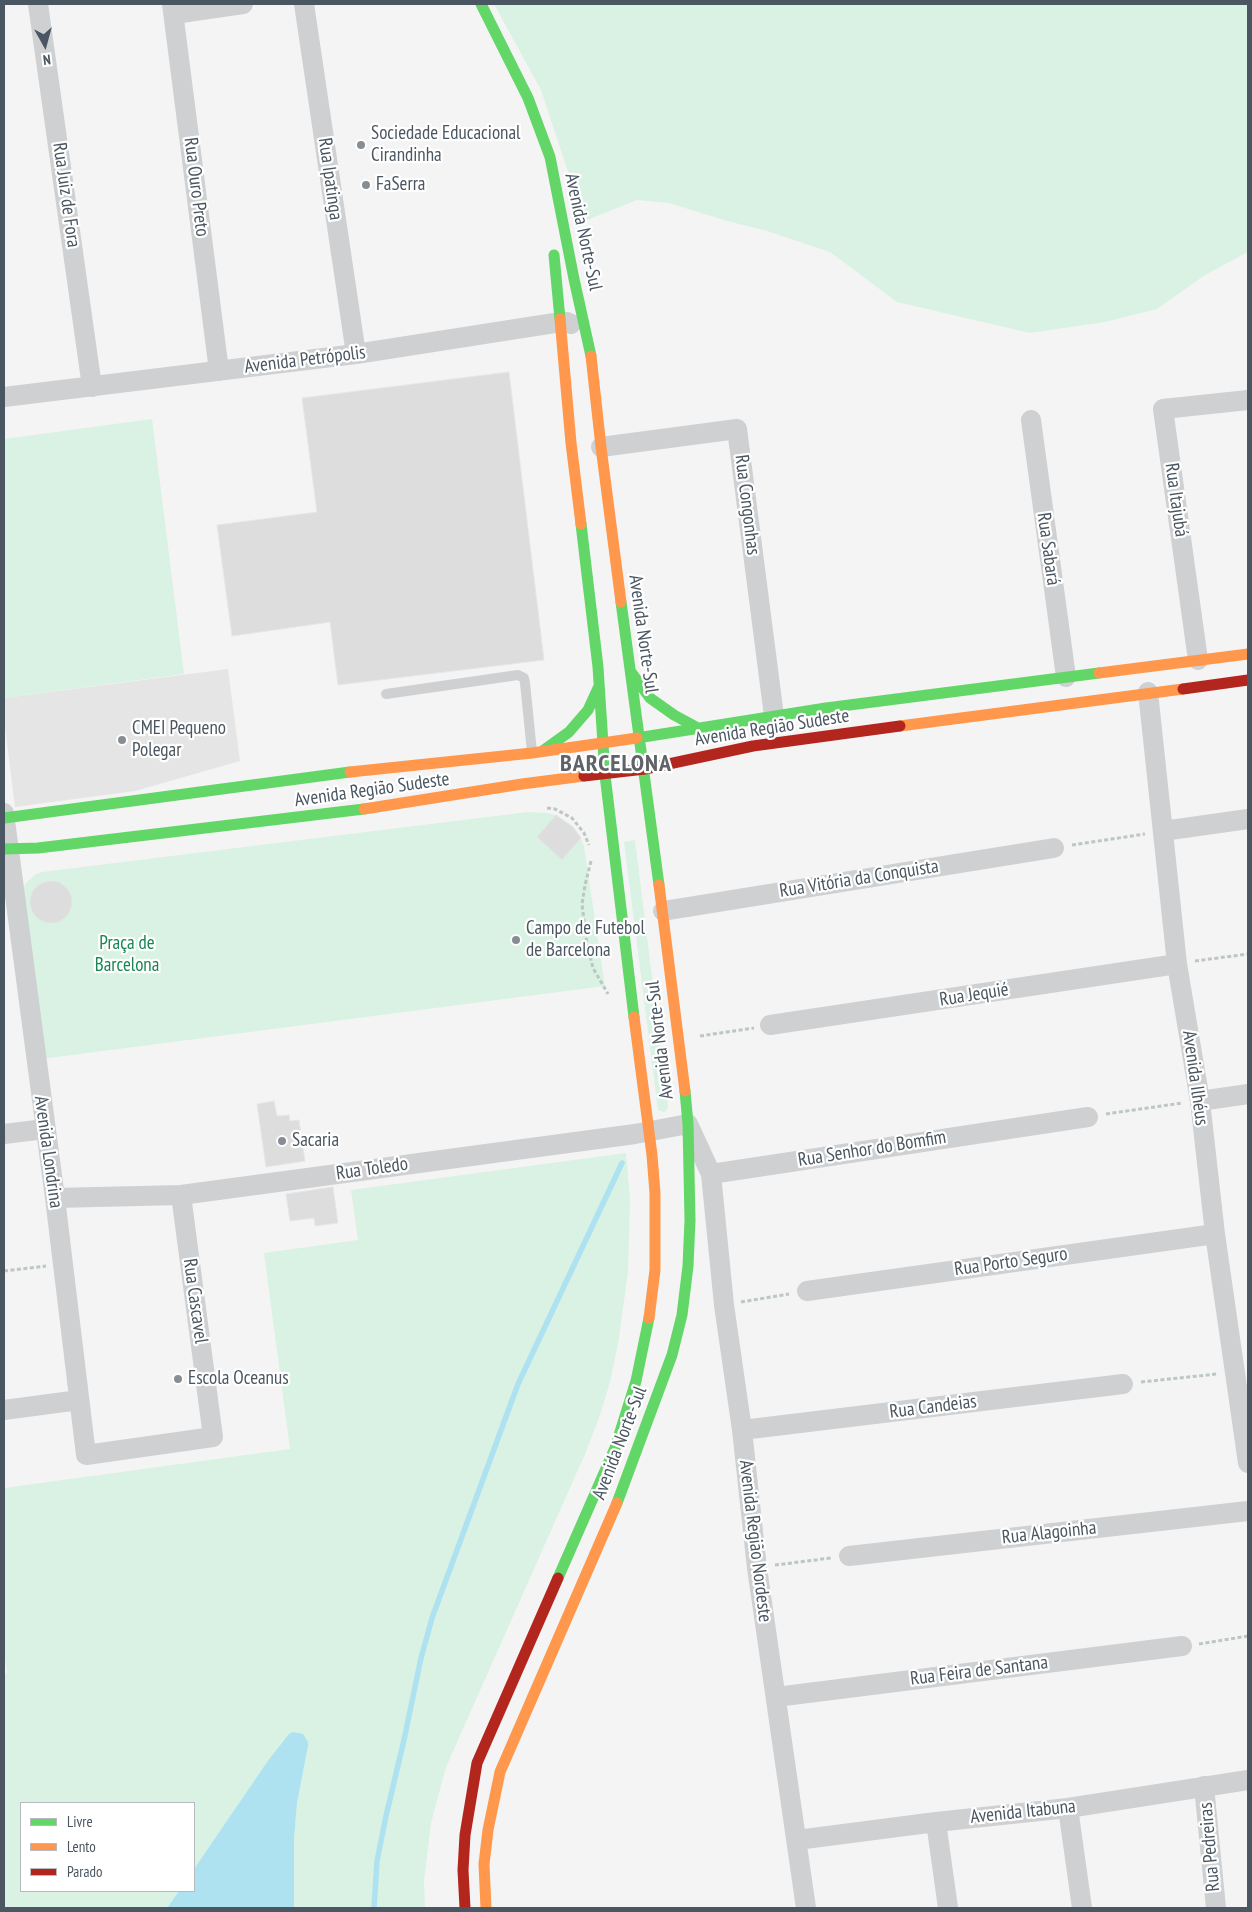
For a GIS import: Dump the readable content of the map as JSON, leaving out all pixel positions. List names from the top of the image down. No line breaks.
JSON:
{"streets":{"main road":["Avenida Norte-Sul","Avenida Região Sudeste"],"street":["Rua Ipatinga","Rua Ouro Preto","Rua Juiz de Fora","Avenida Petrópolis","Rua Itajubá","Rua Congonhas","Rua Sabará","Rua Vitória da Conquista","Rua Jequié","Avenida Ilhéus","Rua Senhor do Bomfim","Avenida Londrina","Rua Toledo","Rua Porto Seguro","Rua Cascavel","Rua Candeias","Rua Alagoinha","Avenida Região Nordeste","Rua Feira de Santana","Avenida Itabuna","Rua Pedreiras"]},"crossings":[["Rua Ipatinga","Avenida Petrópolis"],["Rua Ouro Preto","Avenida Petrópolis"],["Rua Juiz de Fora","Avenida Petrópolis"],["Avenida Norte-Sul","Avenida Petrópolis"],["Avenida Norte-Sul","Rua Congonhas"],["Avenida Norte-Sul","Avenida Região Sudeste"],["Avenida Norte-Sul","Rua Vitória da Conquista"],["Avenida Norte-Sul","Rua Toledo"],["Rua Itajubá","Avenida Região Sudeste"],["Rua Congonhas","Avenida Região Sudeste"],["Rua Sabará","Avenida Região Sudeste"],["Avenida Região Sudeste","Avenida Ilhéus"],["Avenida Região Sudeste","Avenida Londrina"],["Rua Jequié","Avenida Ilhéus"],["Avenida Ilhéus","Rua Porto Seguro"],["Rua Senhor do Bomfim","Avenida Região Nordeste"],["Avenida Londrina","Rua Toledo"],["Avenida Londrina","Rua Cascavel"],["Rua Toledo","Rua Cascavel"],["Rua Candeias","Avenida Região Nordeste"],["Avenida Região Nordeste","Rua Feira de Santana"],["Avenida Região Nordeste","Avenida Itabuna"],["Avenida Itabuna","Rua Pedreiras"]],"districts":["BARCELONA"],"parks":["Praça de Barcelona"],"places":["Sociedade Educacional Cirandinha","FaSerra","CMEI Pequeno Polegar","Campo de Futebol de Barcelona","Sacaria","Escola Oceanus"],"legend":["Livre","Lento","Parado"],"north":"bottom"}
